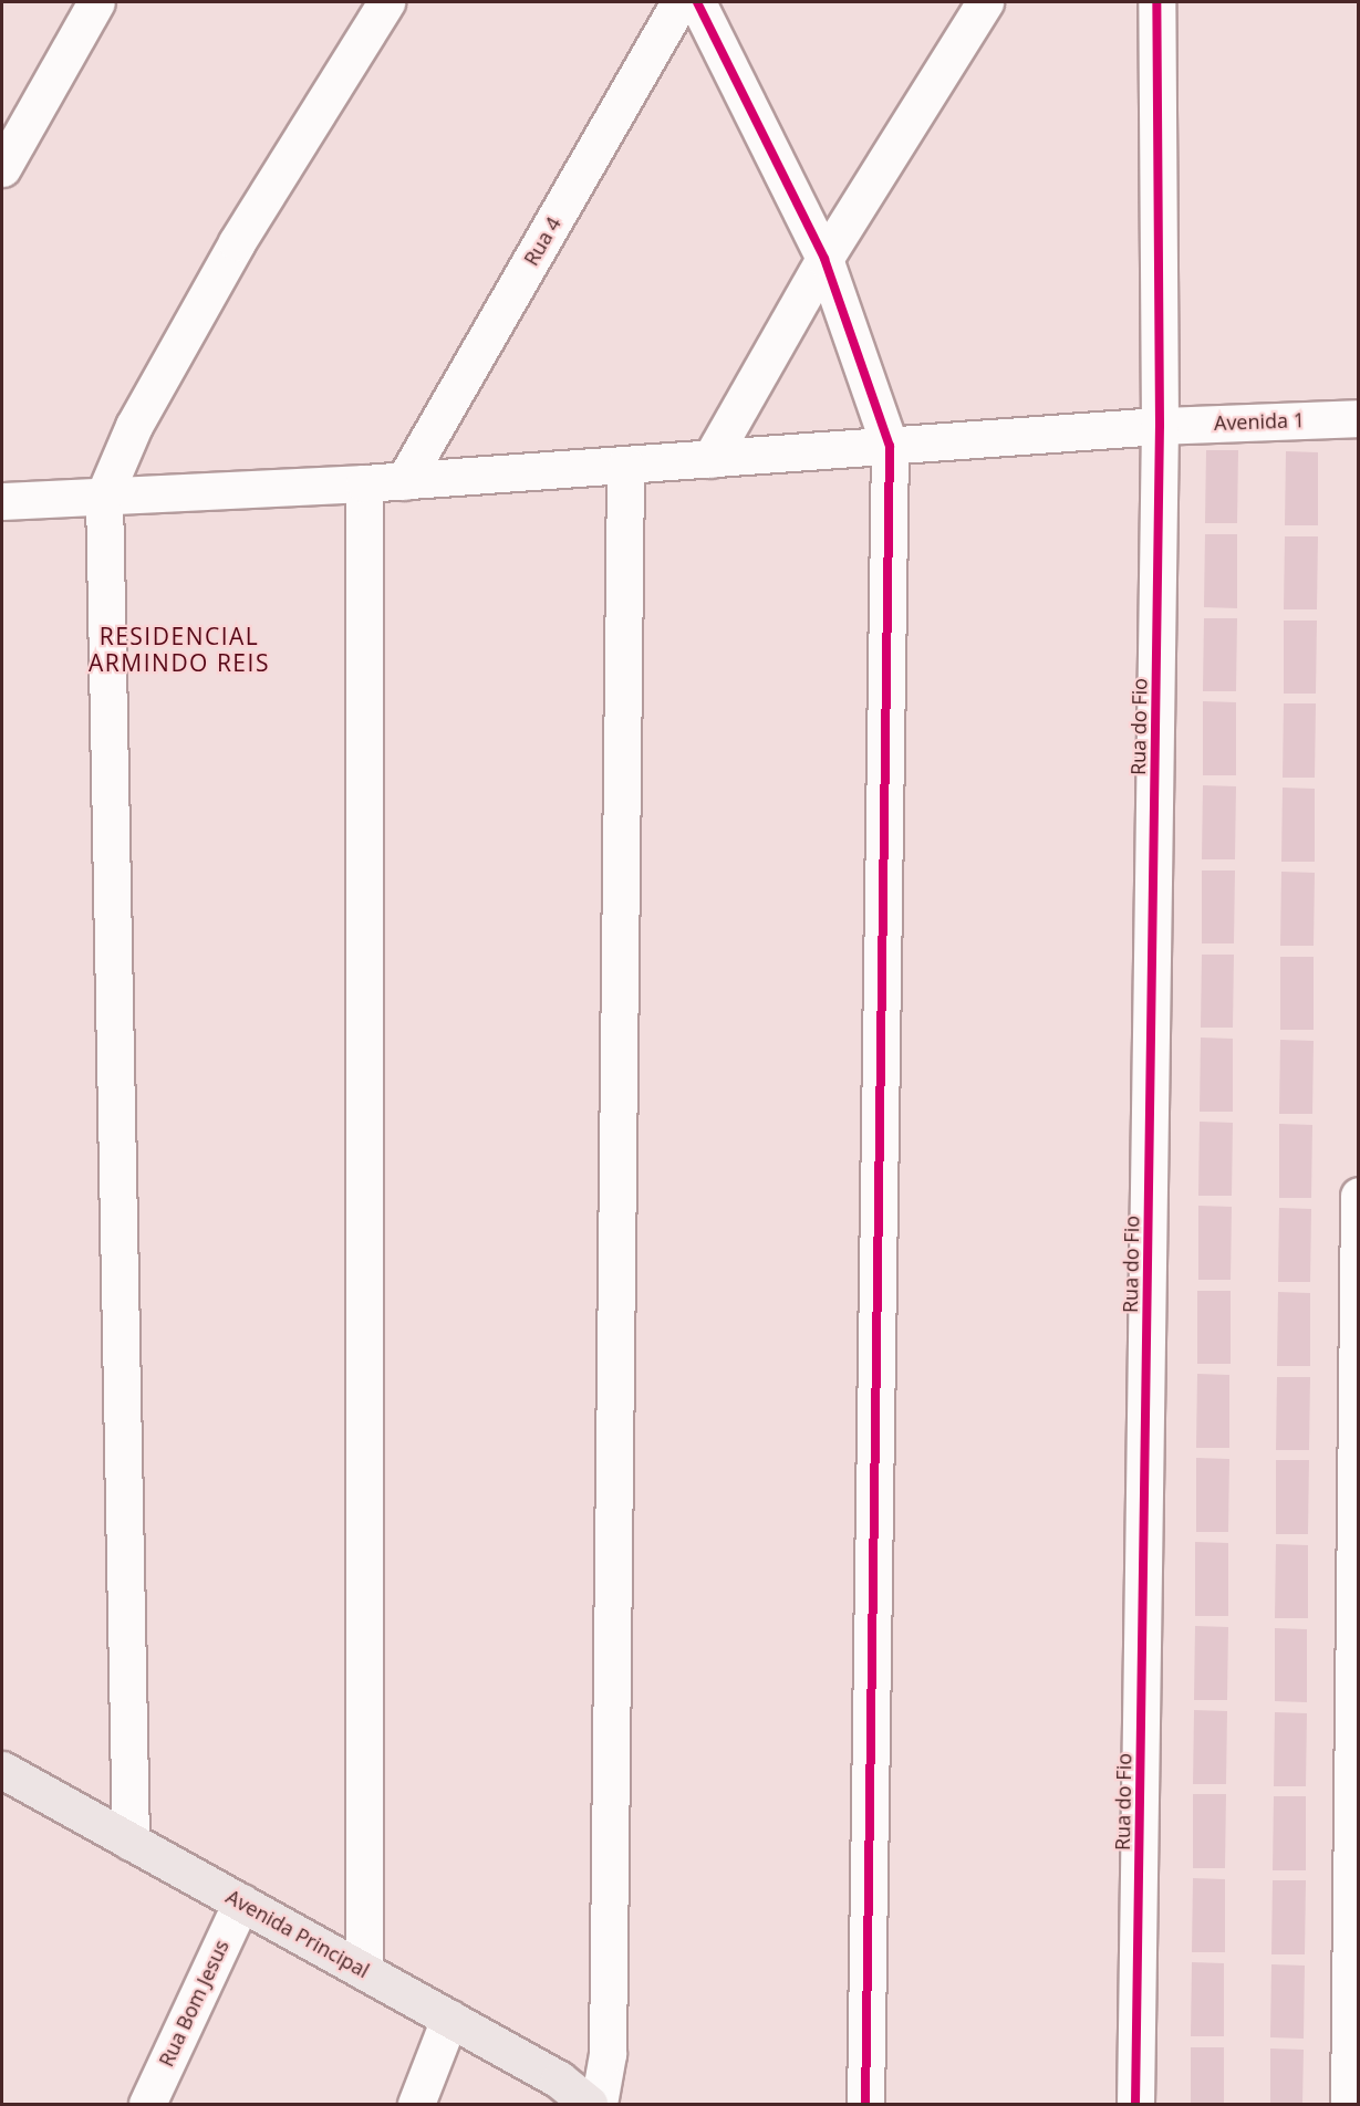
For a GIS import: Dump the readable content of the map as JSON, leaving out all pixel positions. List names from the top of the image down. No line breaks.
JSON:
{"streets":{"main road":["Avenida Principal"],"street":["Rua 4","Avenida 1","Rua do Fio","Rua Bom Jesus"]},"crossings":[["Rua 4","Avenida 1"],["Avenida 1","Rua do Fio"],["Avenida Principal","Rua Bom Jesus"]],"districts":["RESIDENCIAL ARMINDO REIS"]}
